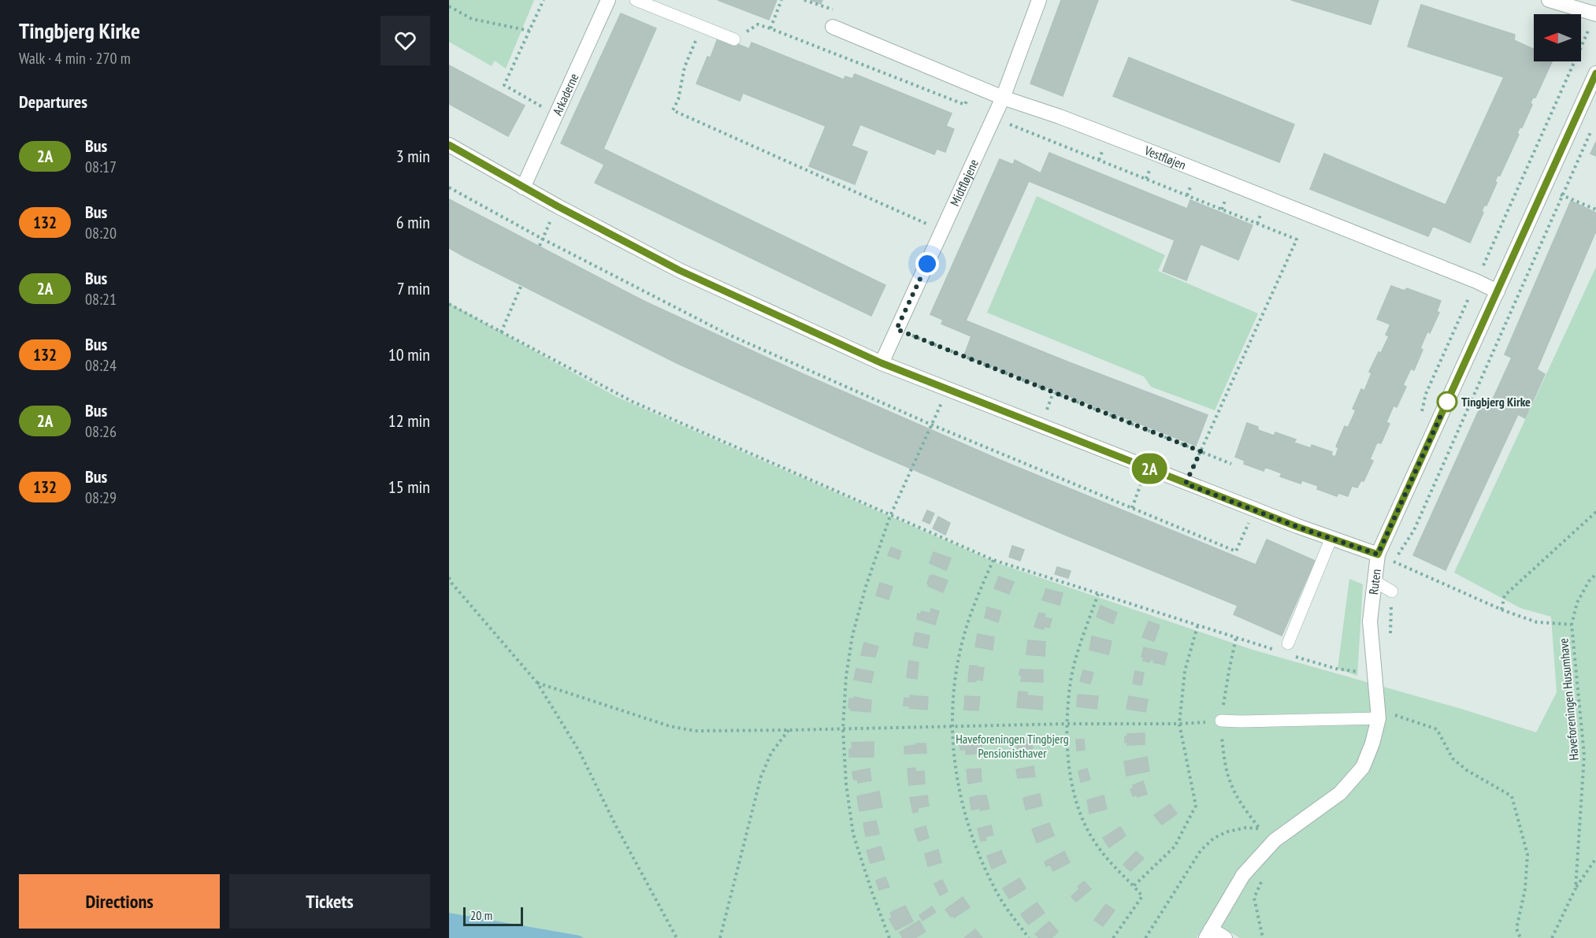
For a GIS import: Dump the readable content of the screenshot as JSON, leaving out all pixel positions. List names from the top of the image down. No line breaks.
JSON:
{"streets":{"street":["Arkaderne","Vestfløjen","Midtfløjene","Ruten"],"path":["Haveforeningen Husumhave"]},"crossings":[["Vestfløjen","Midtfløjene"],["Vestfløjen","Ruten"]],"parks":["Haveforeningen Tingbjerg Pensionisthaver"],"places":["Tingbjerg Kirke"],"lines":["bus line 2A"],"scale_bar":"20 m","north":"left","page":{"heading":[["Tingbjerg Kirke","Walk · 4 min · 270 m"],"Departures"],"on_map":"2A","list":[{"mark":"2A","name":"Bus","note":"08:17","value":"3 min"},{"mark":"132","name":"Bus","note":"08:20","value":"6 min"},{"mark":"2A","name":"Bus","note":"08:21","value":"7 min"},{"mark":"132","name":"Bus","note":"08:24","value":"10 min"},{"mark":"2A","name":"Bus","note":"08:26","value":"12 min"},{"mark":"132","name":"Bus","note":"08:29","value":"15 min"}],"buttons":["Directions","Tickets"],"scale":"20 m"}}
